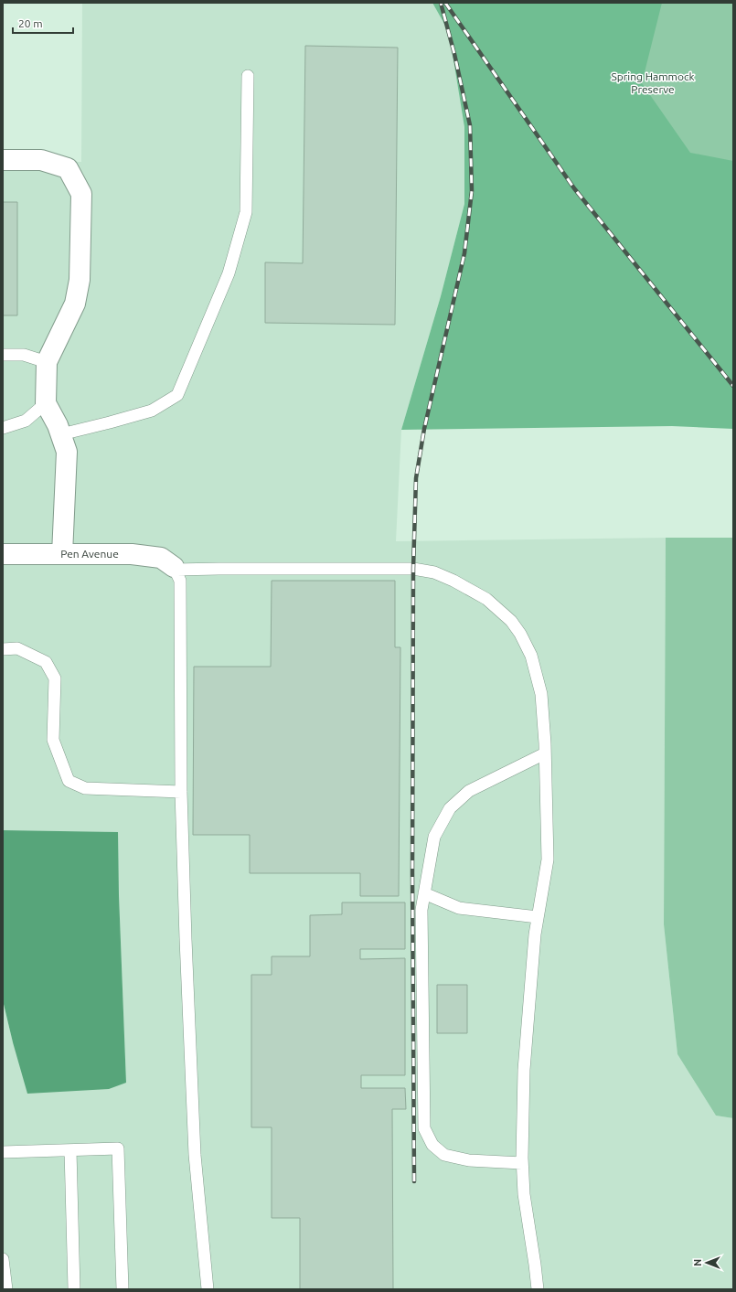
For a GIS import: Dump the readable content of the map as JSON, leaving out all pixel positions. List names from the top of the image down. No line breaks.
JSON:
{"streets":{"street":["Pen Avenue"]},"parks":["Spring Hammock Preserve"],"scale_bar":"20 m","north":"left"}
